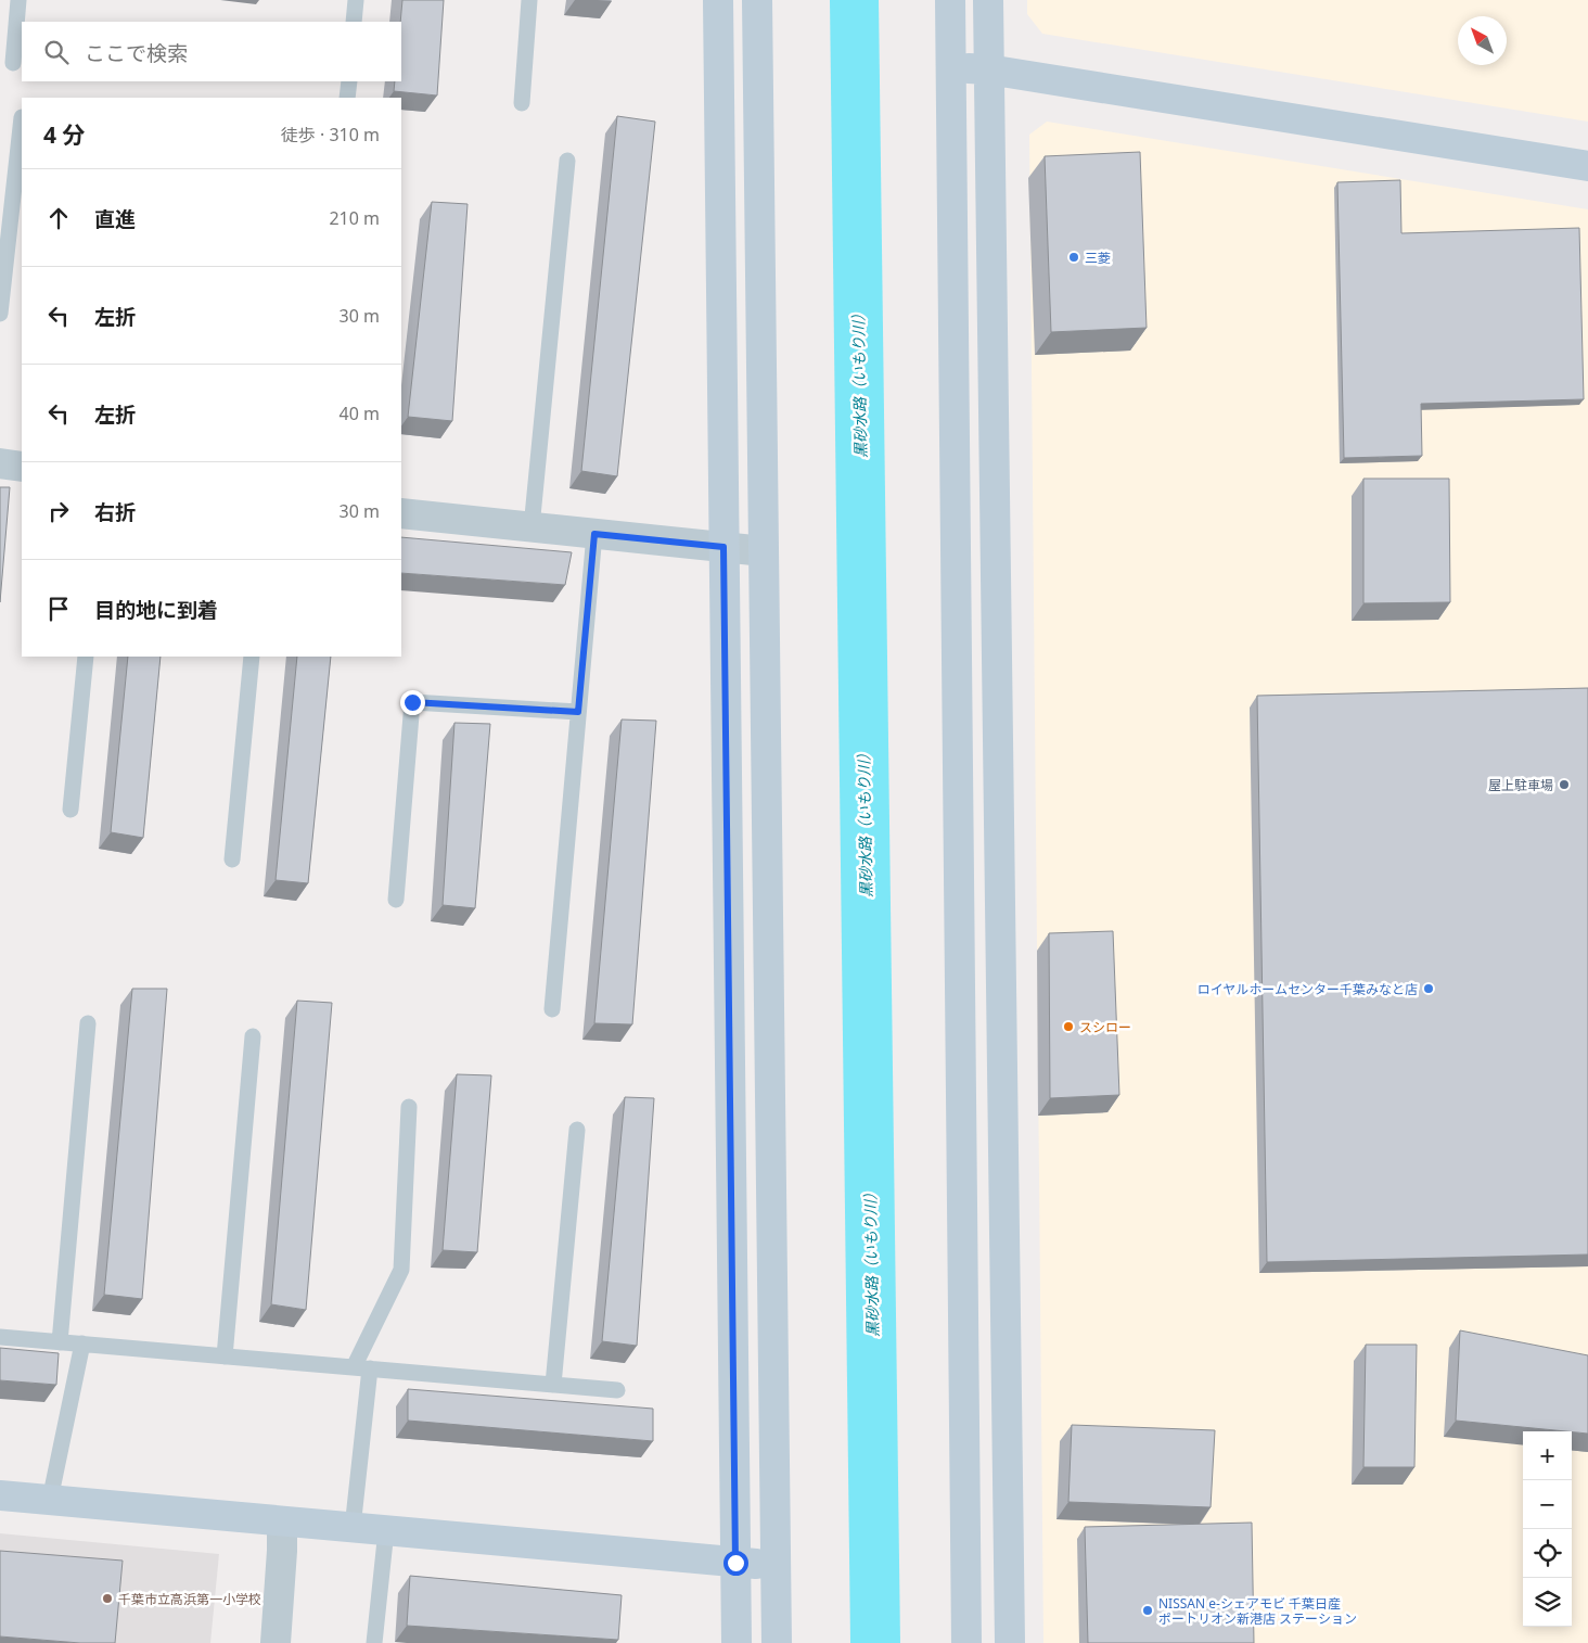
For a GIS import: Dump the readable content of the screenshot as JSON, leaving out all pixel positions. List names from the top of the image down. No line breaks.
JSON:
{"water":["黒砂水路（いもり川）"],"places":["三菱","屋上駐車場","ロイヤルホームセンター千葉みなと店","スシロー","千葉市立高浜第一小学校","NISSAN e-シェアモビ 千葉日産 ポートリオン新港店 ステーション"],"north":"top left","page":{"search":"ここで検索","heading":["4 分","徒歩 · 310 m"],"list":[["直進","210 m"],["左折","30 m"],["左折","40 m"],["右折","30 m"],"目的地に到着"],"map_buttons":["+","−"]}}
